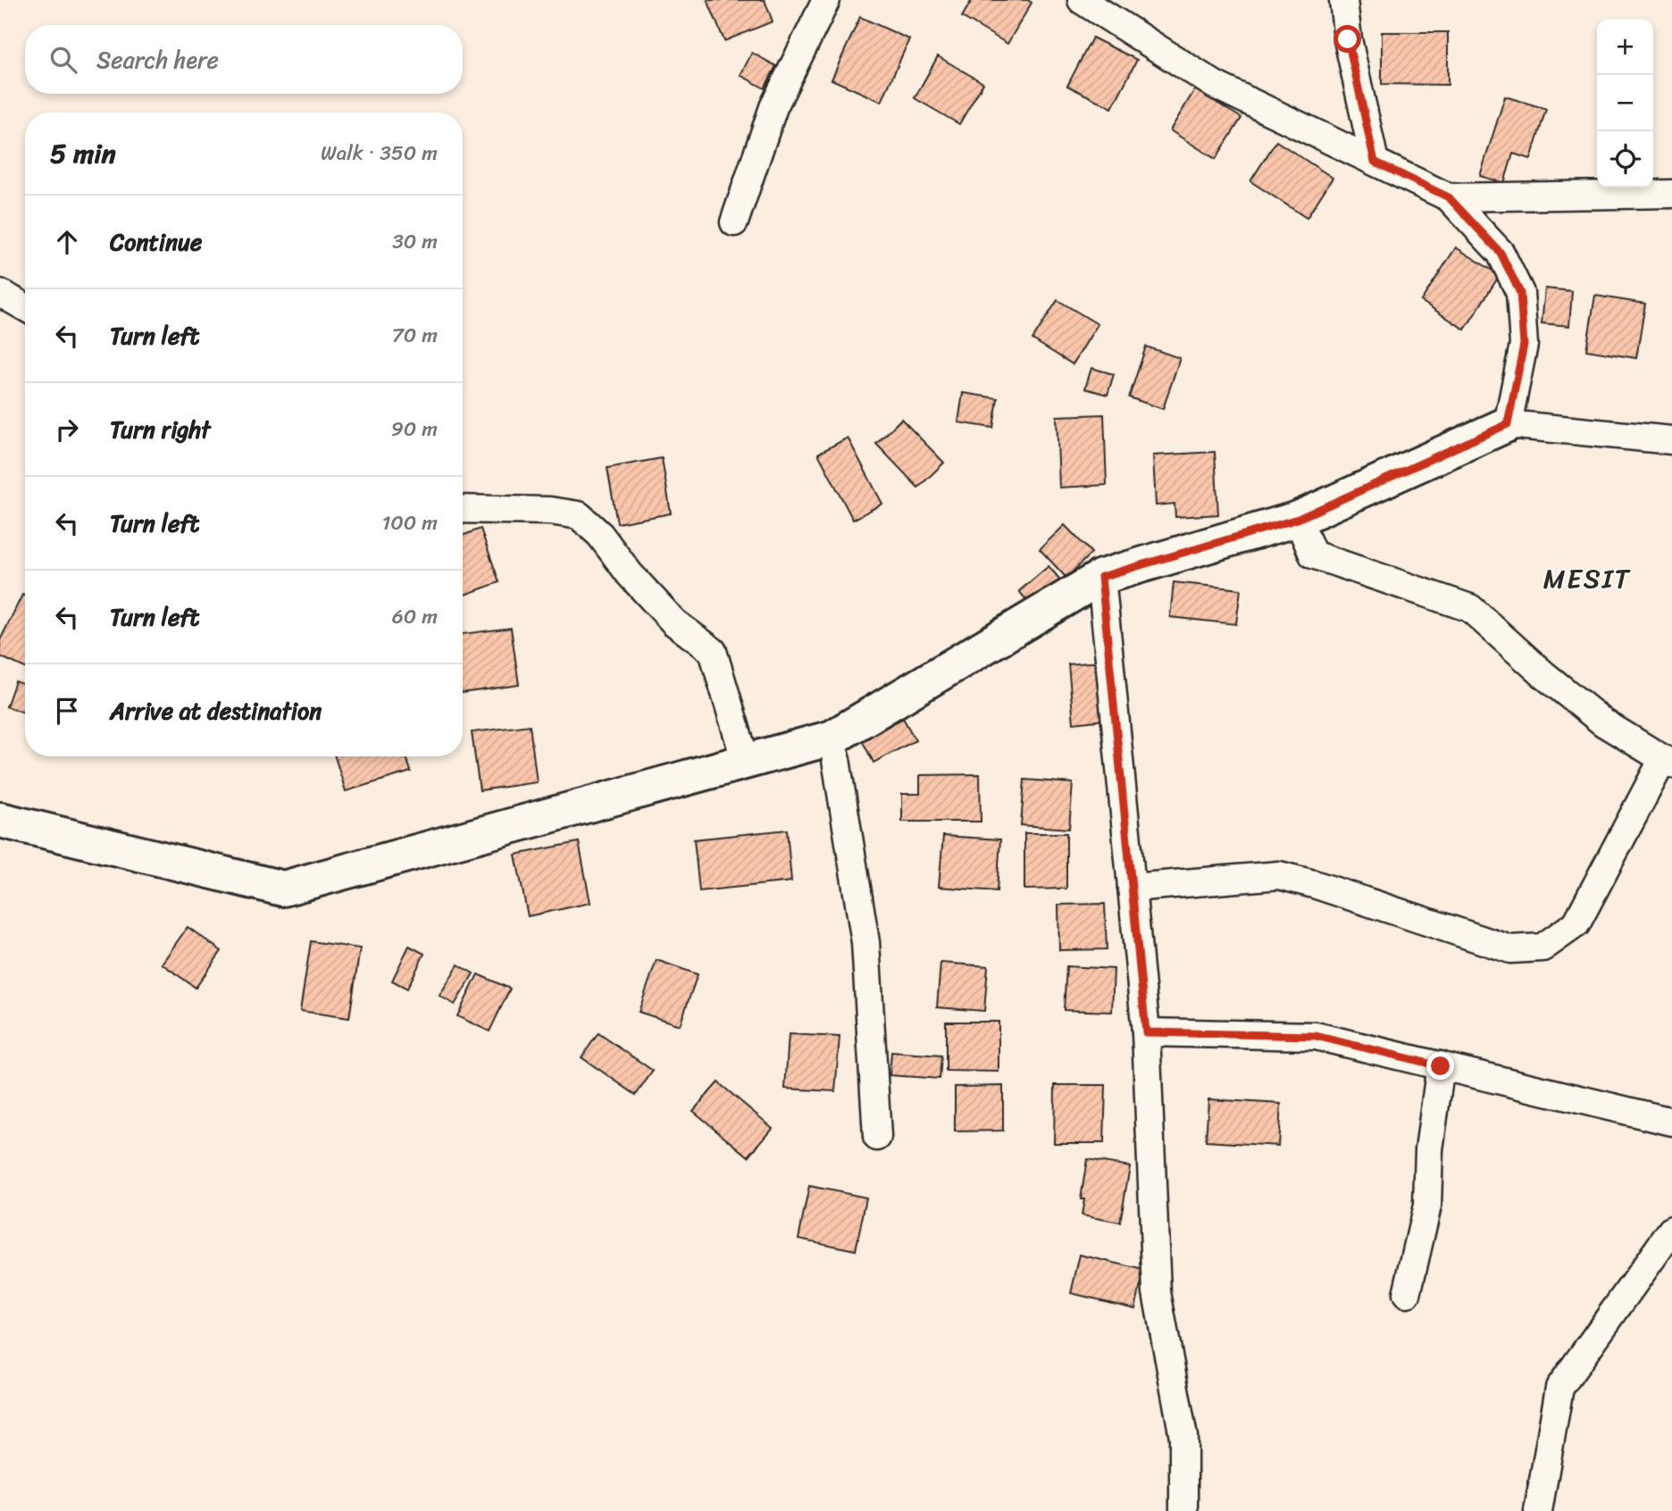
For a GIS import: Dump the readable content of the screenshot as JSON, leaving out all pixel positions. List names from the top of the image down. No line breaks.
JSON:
{"districts":["MESIT"],"page":{"map_buttons":["+","−"],"search":"Search here","heading":["5 min","Walk · 350 m"],"list":[["Continue","30 m"],["Turn left","70 m"],["Turn right","90 m"],["Turn left","100 m"],["Turn left","60 m"],"Arrive at destination"]}}
